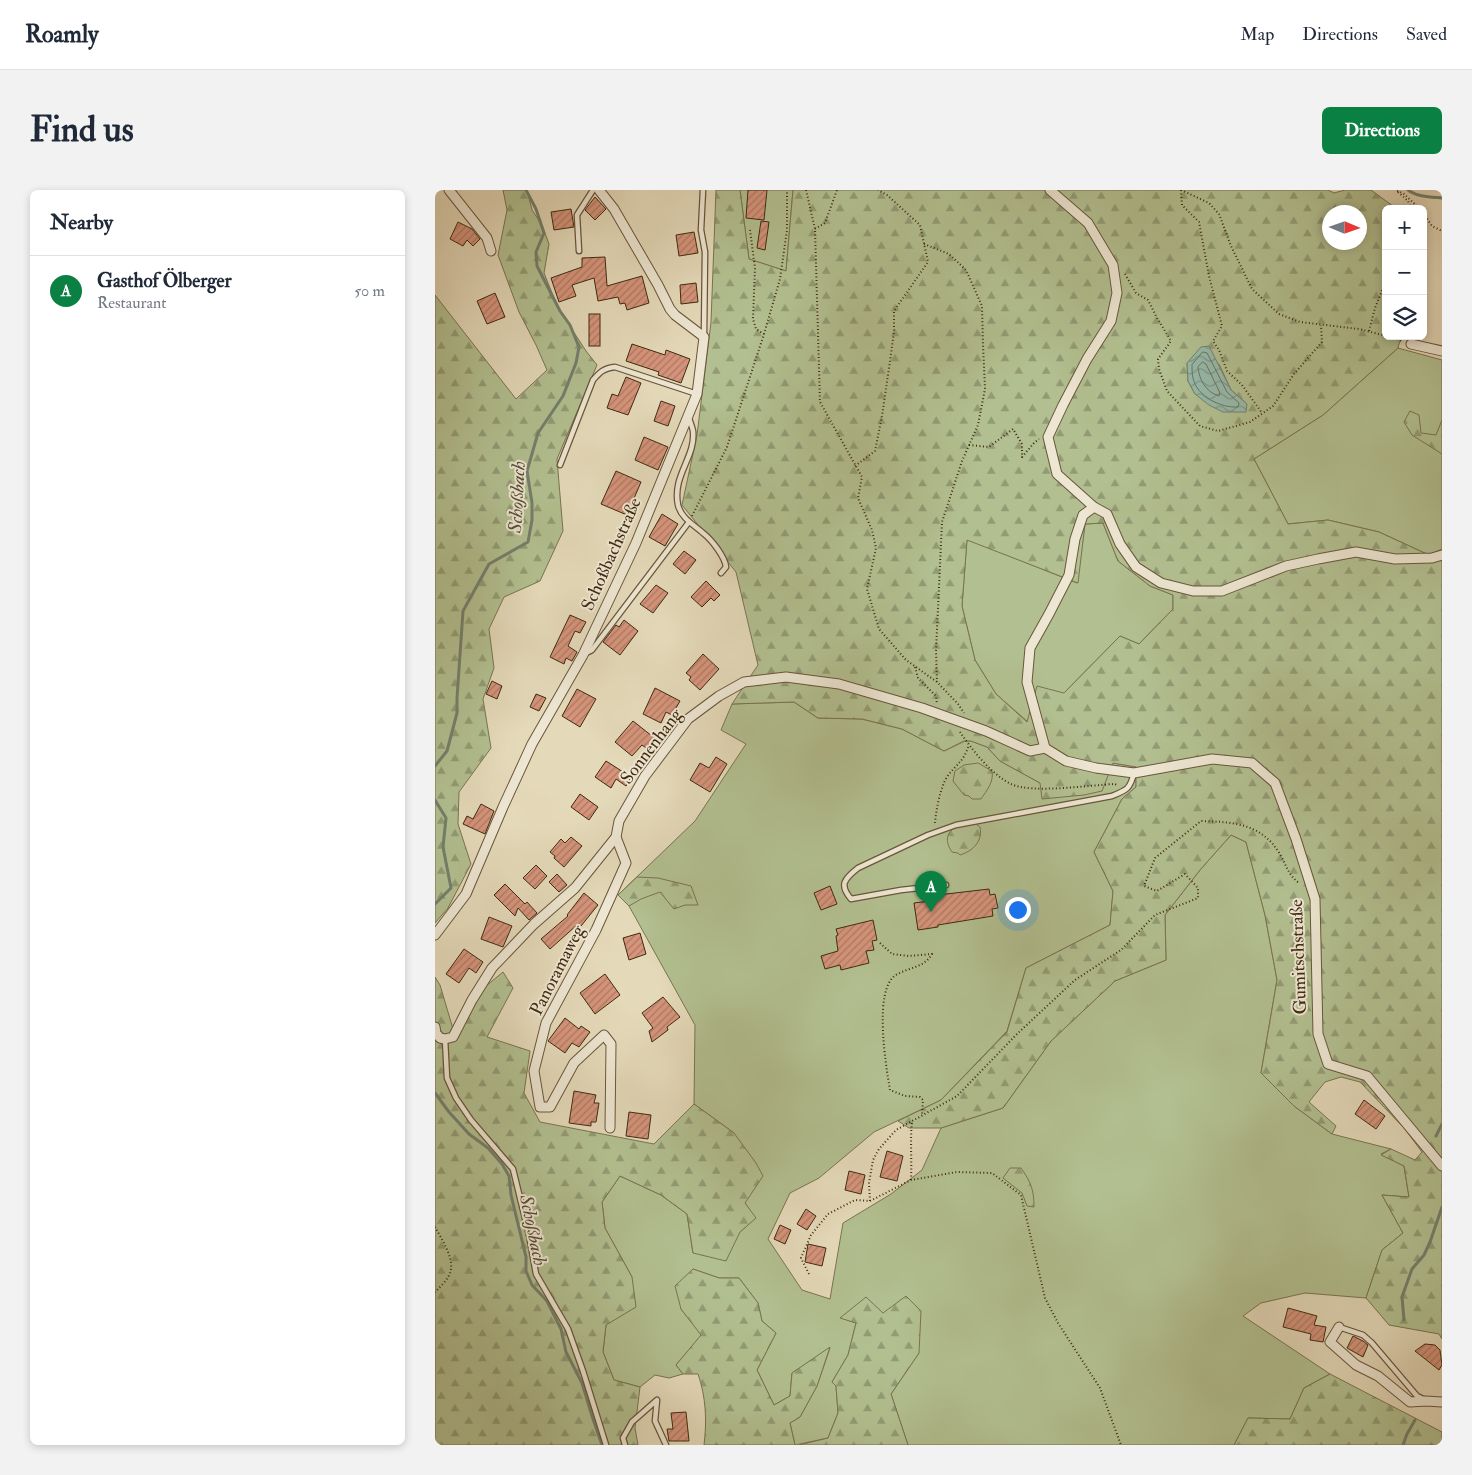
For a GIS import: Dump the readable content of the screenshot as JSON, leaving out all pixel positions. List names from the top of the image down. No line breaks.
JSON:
{"streets":{"street":["Schoßbachstraße","Sonnenhang","Gumitschstraße","Panoramaweg"]},"crossings":[["Sonnenhang","Gumitschstraße"],["Sonnenhang","Panoramaweg"]],"water":["Schoßbach"],"north":"right","page":{"header":"Roamly","nav":["Map","Directions","Saved"],"buttons":"Directions","title":"Find us","heading":"Nearby","map_buttons":["+","−"],"list":[{"mark":"A","name":"Gasthof Ölberger","note":"Restaurant","value":"50 m"}],"pins":"A"}}
